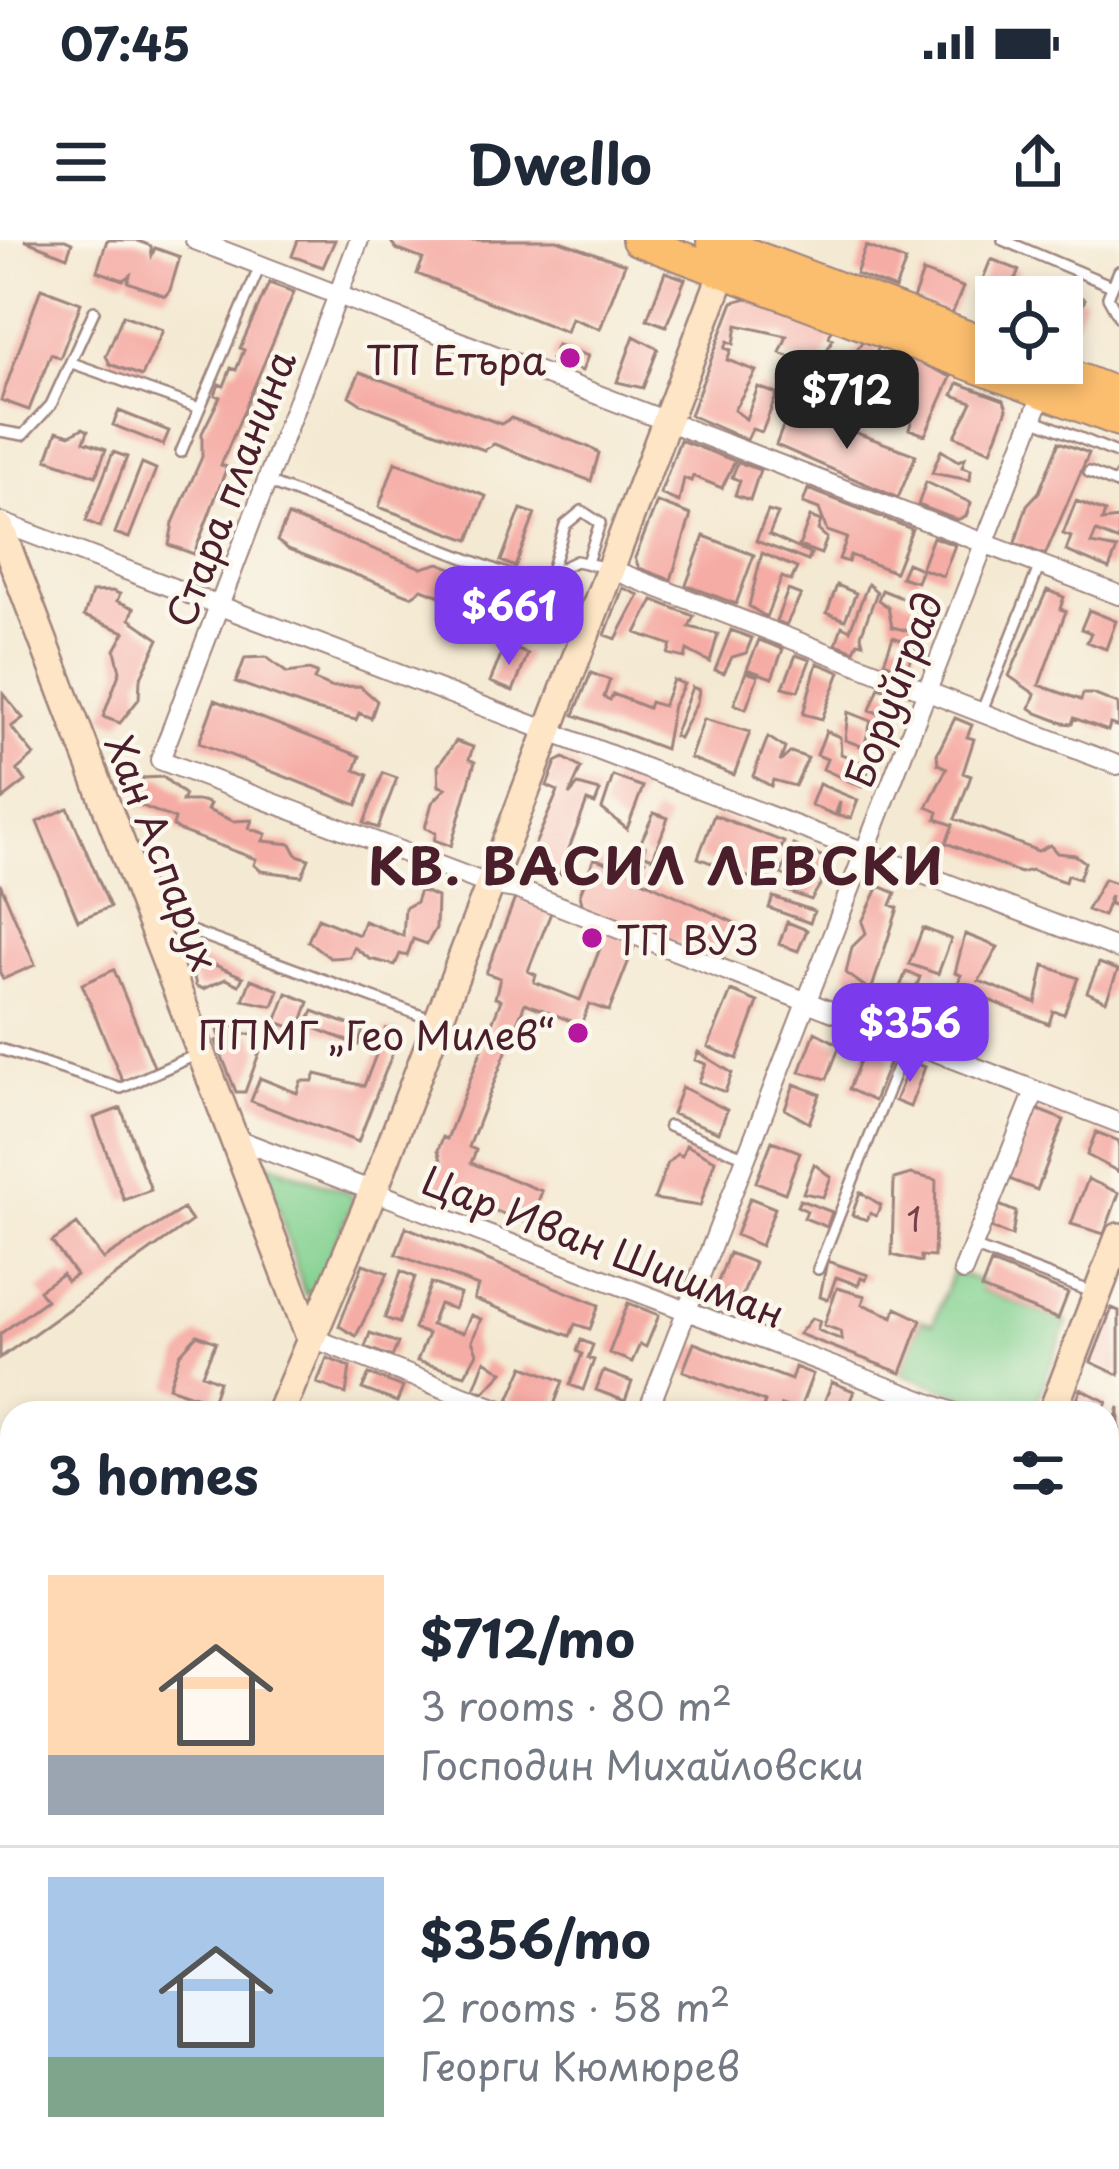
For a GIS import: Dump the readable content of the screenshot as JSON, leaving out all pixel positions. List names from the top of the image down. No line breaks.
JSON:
{"streets":{"street":["Стара планина","Боруйград","Хан Аспарух","Цар Иван Шишман"]},"crossings":[["Боруйград","Цар Иван Шишман"],["Хан Аспарух","Цар Иван Шишман"]],"districts":["КВ. ВАСИЛ ЛЕВСКИ"],"places":["ТП Етъра","ТП ВУЗ","ППМГ „Гео Милев“"],"house_numbers":["1"],"page":{"status":"07:45","header":"Dwello","price":["$712","$661","$356"],"heading":"3 homes","list":[{"name":"$712/mo","note":"3 rooms · 80 m² · Господин Михайловски"},{"name":"$356/mo","note":"2 rooms · 58 m² · Георги Кюмюрев"}]}}
